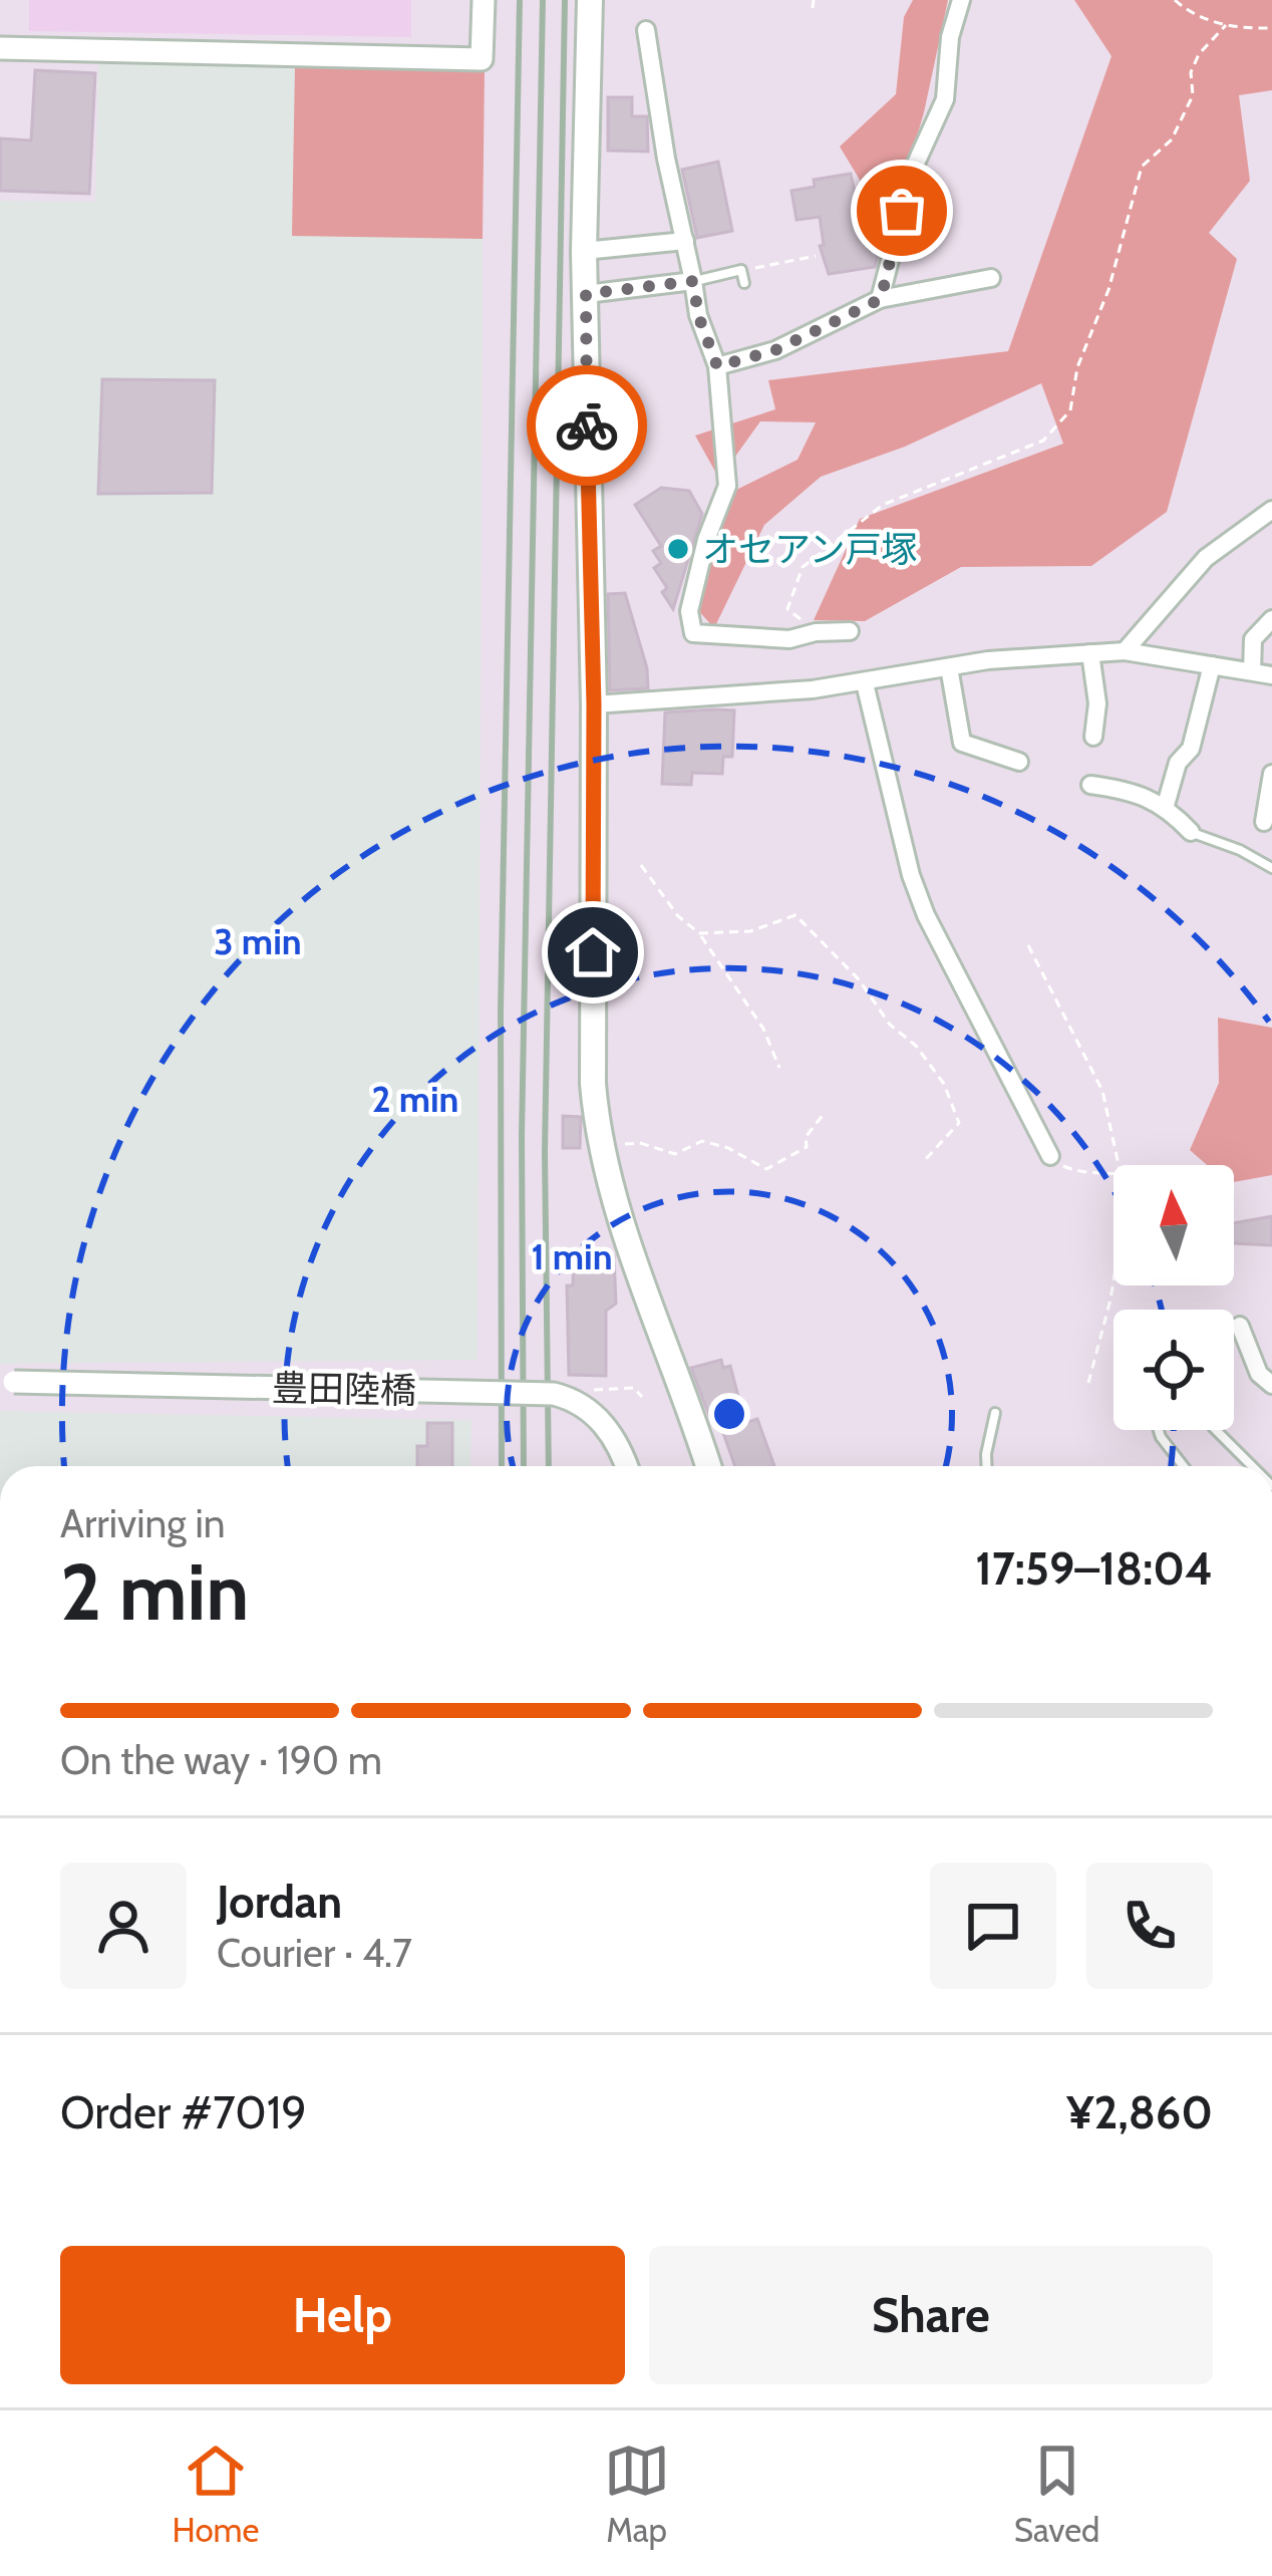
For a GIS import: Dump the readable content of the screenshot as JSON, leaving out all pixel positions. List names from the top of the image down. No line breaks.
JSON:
{"streets":{"street":["豊田陸橋"]},"places":["オセアン戸塚"],"north":"top","page":{"heading":["2 min","Arriving in","17:59–18:04"],"panel":["Jordan","Courier · 4.7","Order #7019","¥2,860"],"bar":"On the way · 190 m","buttons":["Help","Share"],"tabs":["Home","Map","Saved"]},"rings":["3 min","2 min","1 min"]}
